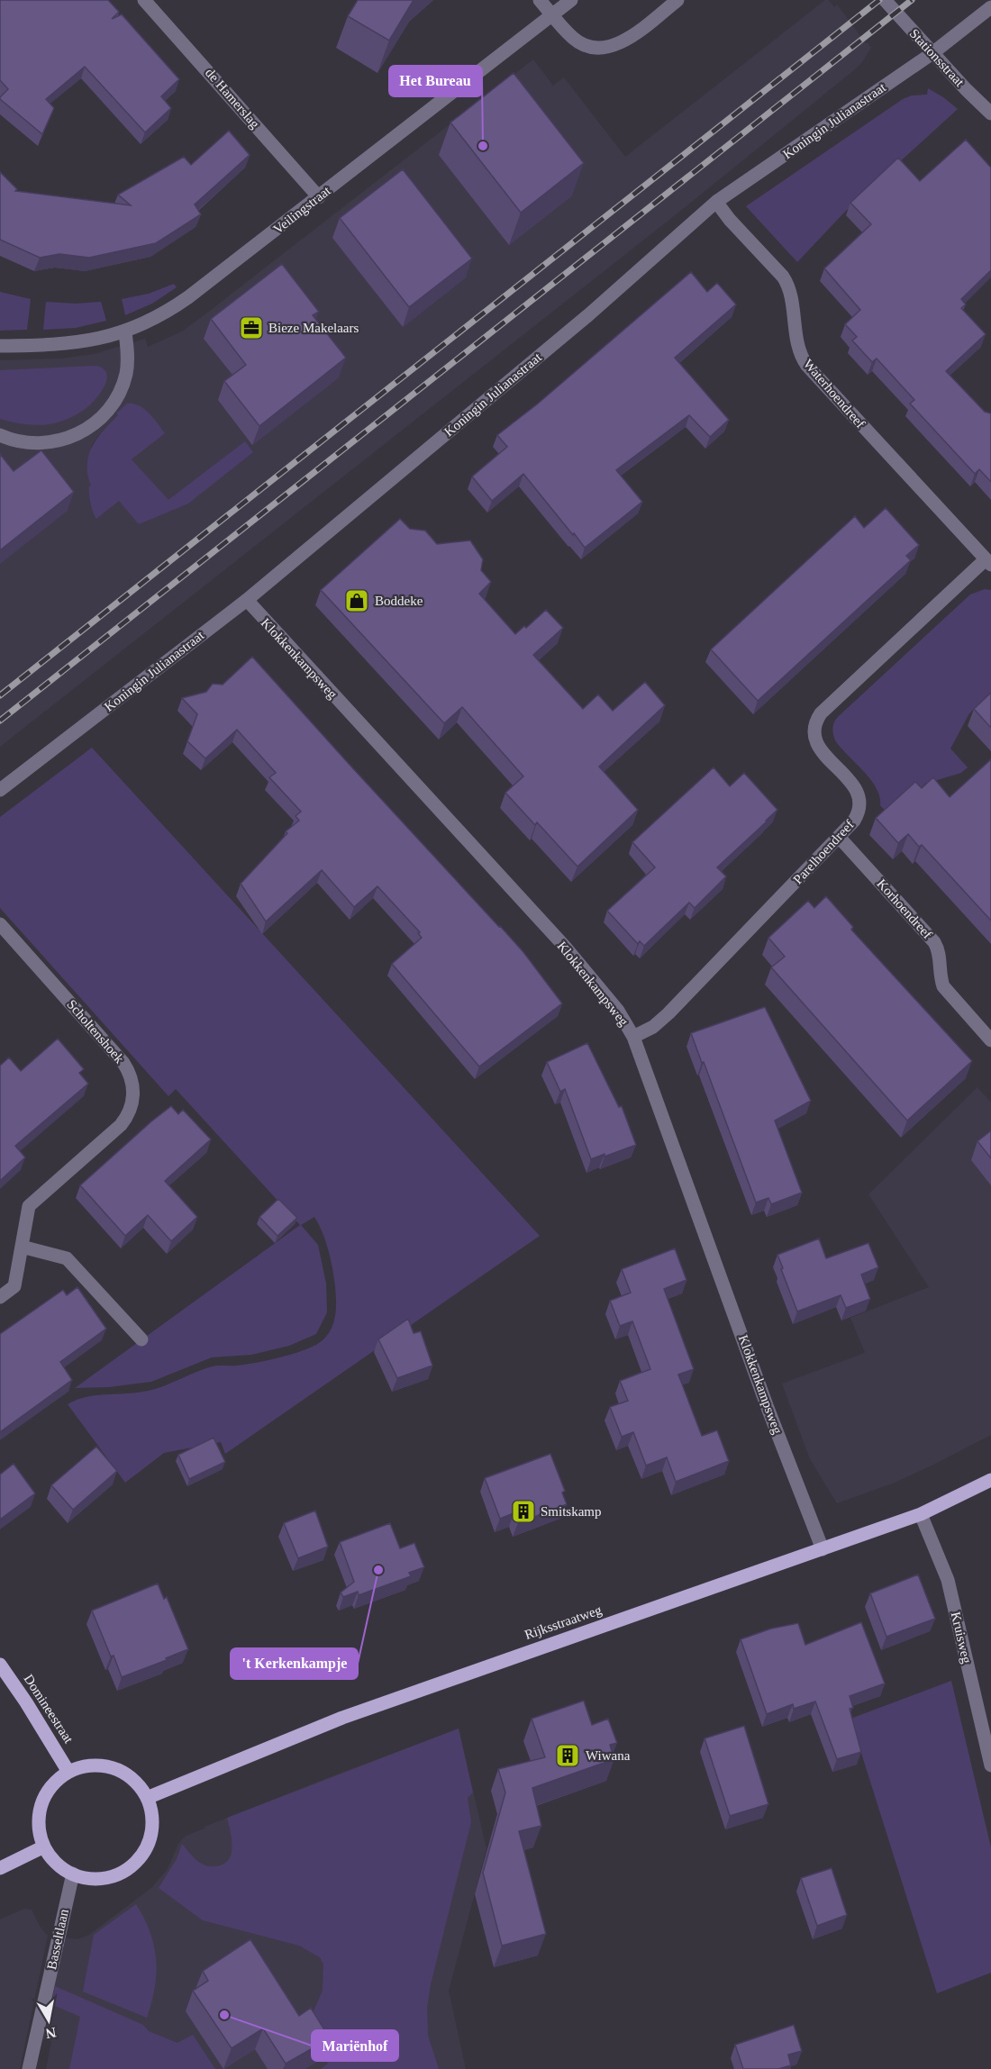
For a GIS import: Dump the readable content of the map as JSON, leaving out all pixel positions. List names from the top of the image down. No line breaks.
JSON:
{"streets":{"main road":["Rijksstraatweg","Domineestraat"],"street":["Stationsstraat","de Hamerslag","Koningin Julianastraat","Veilingstraat","Waterhoendreef","Klokkenkampsweg","Parelhoendreef","Korhoendreef","Scholtenshoek","Kruisweg","Basseltlaan"]},"crossings":[["Stationsstraat","Koningin Julianastraat"],["de Hamerslag","Veilingstraat"],["Koningin Julianastraat","Waterhoendreef"],["Koningin Julianastraat","Klokkenkampsweg"],["Waterhoendreef","Parelhoendreef"],["Klokkenkampsweg","Parelhoendreef"],["Klokkenkampsweg","Rijksstraatweg"],["Parelhoendreef","Korhoendreef"],["Rijksstraatweg","Kruisweg"],["Rijksstraatweg","Domineestraat"],["Rijksstraatweg","Basseltlaan"],["Domineestraat","Basseltlaan"]],"places":{"other":["Het Bureau","'t Kerkenkampje","Mariënhof"],"office":["Bieze Makelaars"],"shop":["Boddeke"],"building":["Smitskamp","Wiwana"]},"north":"bottom"}
